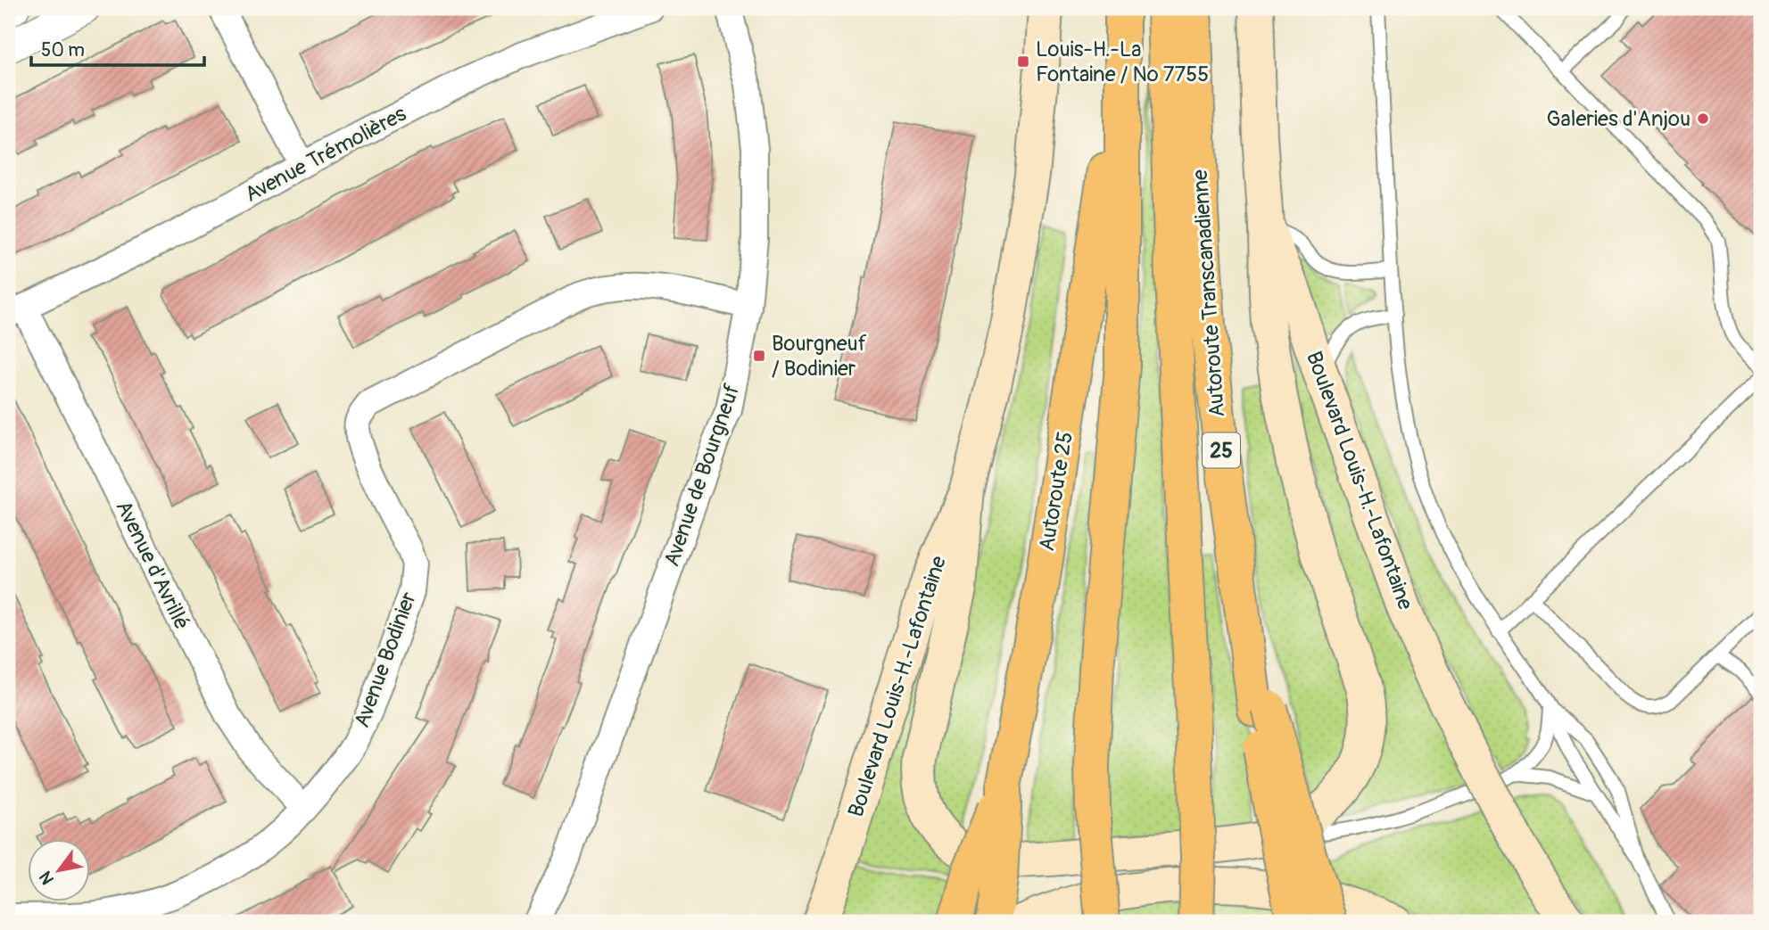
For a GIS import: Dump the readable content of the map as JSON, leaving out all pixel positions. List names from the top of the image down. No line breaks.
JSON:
{"streets":{"highway":["Autoroute Transcanadienne","25","Autoroute 25"],"main road":["Boulevard Louis-H.-Lafontaine"],"street":["Avenue Trémolières","Avenue de Bourgneuf","Avenue d'Avrillé","Avenue Bodinier"]},"crossings":[["Avenue Trémolières","Avenue d'Avrillé"],["Avenue de Bourgneuf","Avenue Bodinier"],["Avenue d'Avrillé","Avenue Bodinier"]],"places":{"transit":["Louis-H.-La Fontaine / No 7755","Bourgneuf / Bodinier"],"other":["Galeries d'Anjou"]},"scale_bar":"50 m","north":"bottom left"}
